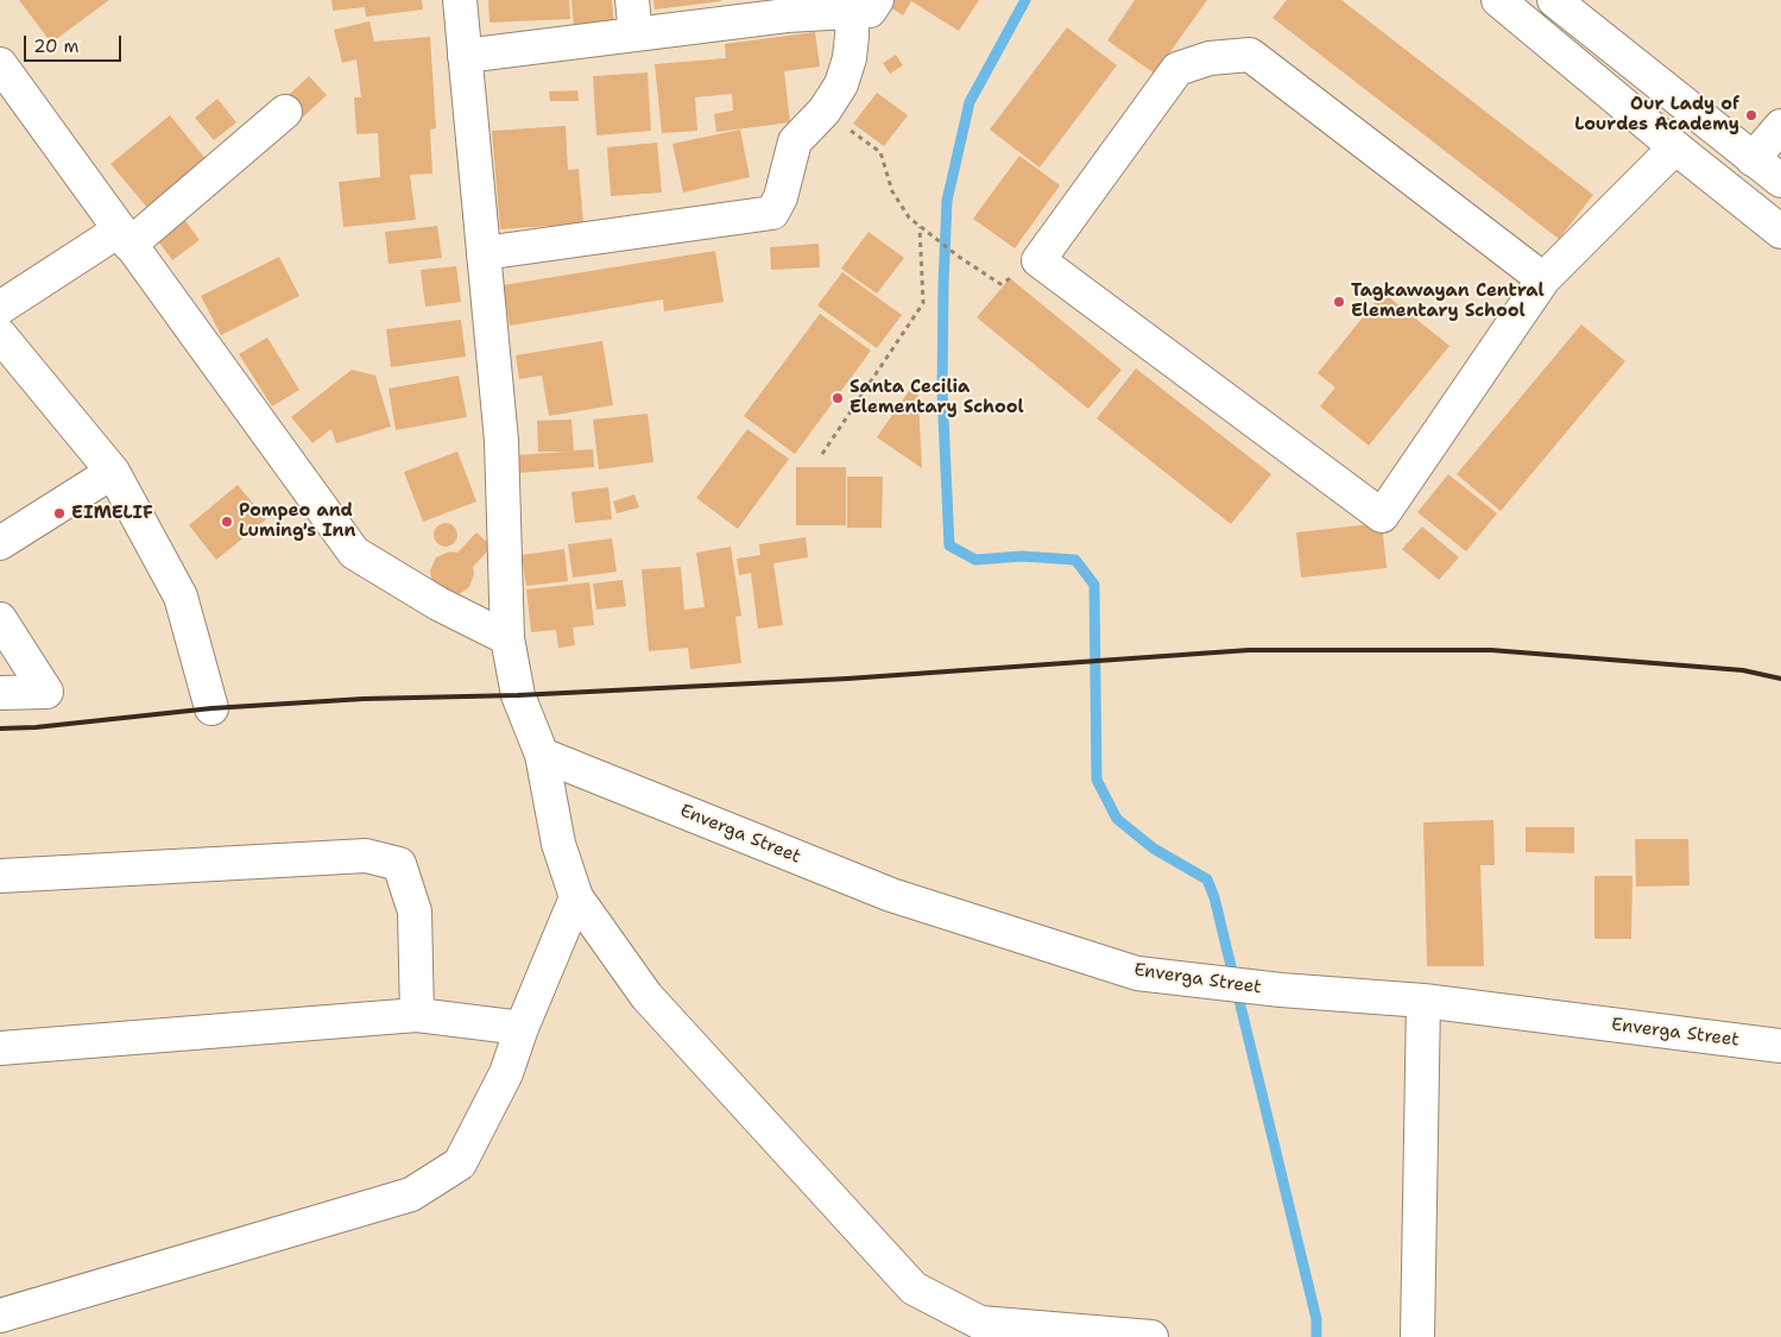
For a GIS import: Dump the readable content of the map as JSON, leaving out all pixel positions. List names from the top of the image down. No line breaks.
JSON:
{"streets":{"street":["Enverga Street"]},"places":["Our Lady of Lourdes Academy","Tagkawayan Central Elementary School","Santa Cecilia Elementary School","EIMELIF","Pompeo and Luming's Inn"],"scale_bar":"20 m"}
